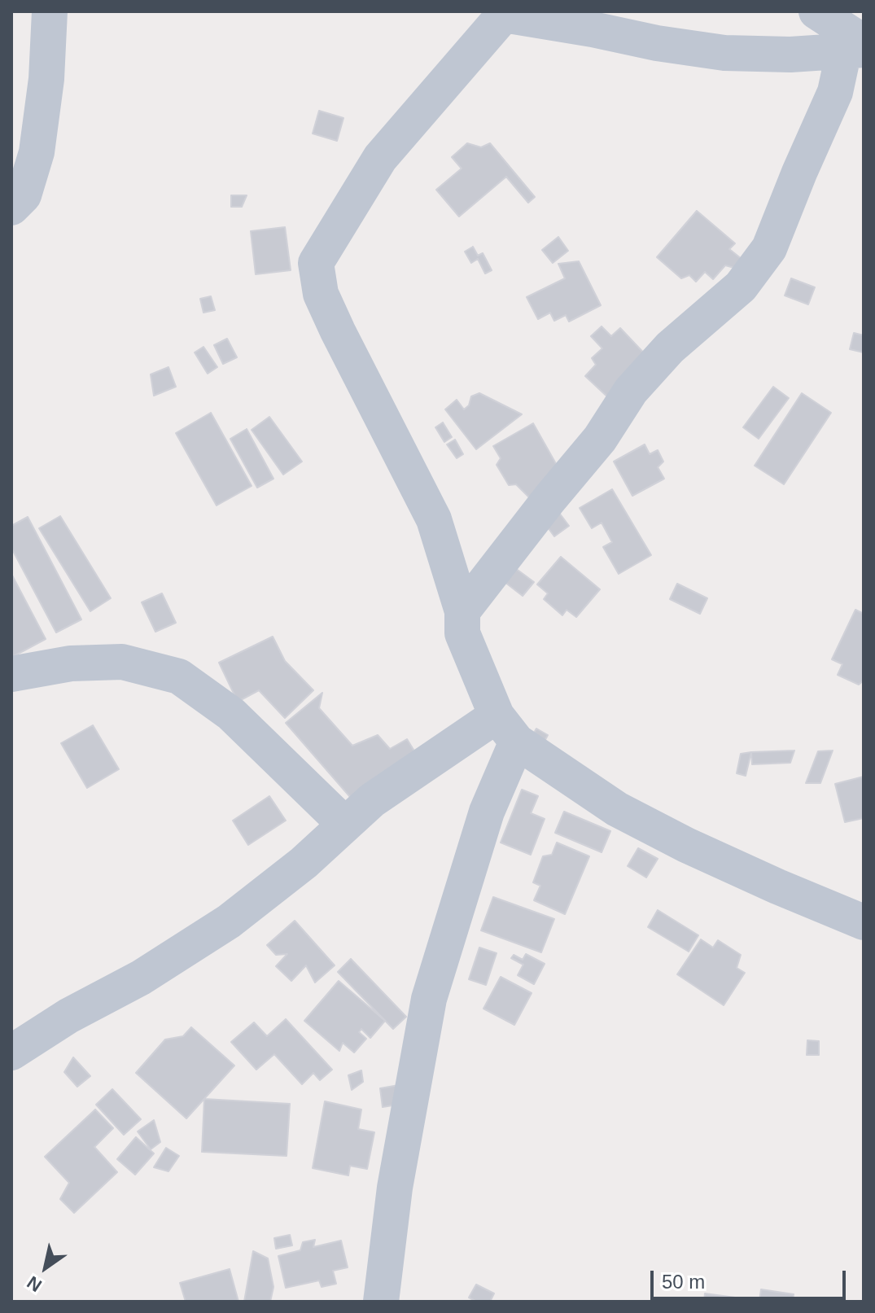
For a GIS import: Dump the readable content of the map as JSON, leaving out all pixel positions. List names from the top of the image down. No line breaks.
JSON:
{"scale_bar":"50 m","north":"bottom left"}
